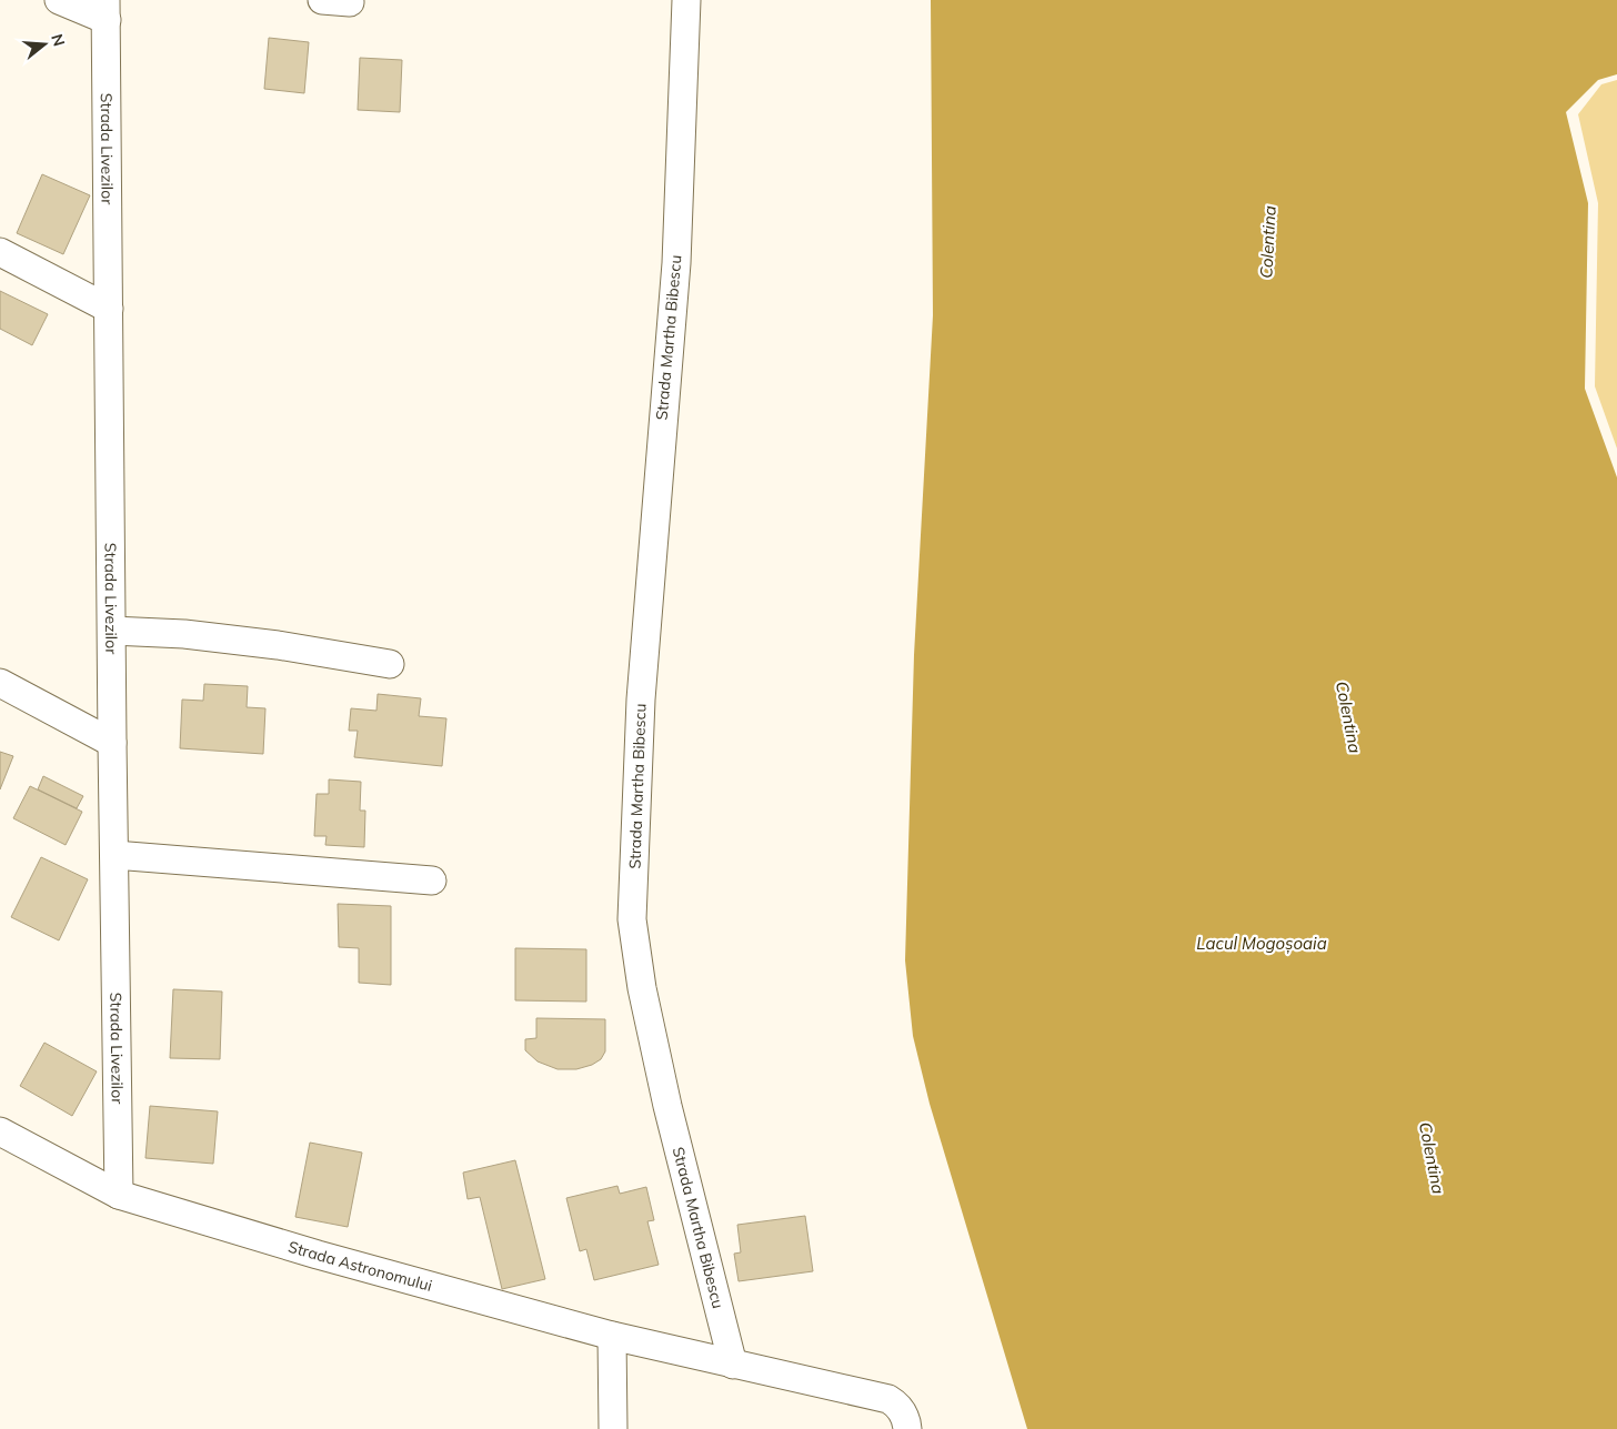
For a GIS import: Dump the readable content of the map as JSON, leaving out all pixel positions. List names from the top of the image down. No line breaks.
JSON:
{"streets":{"street":["Strada Livezilor","Strada Martha Bibescu","Strada Astronomului"]},"crossings":[["Strada Livezilor","Strada Astronomului"],["Strada Martha Bibescu","Strada Astronomului"]],"water":["Colentina","Lacul Mogoșoaia"],"north":"right"}
